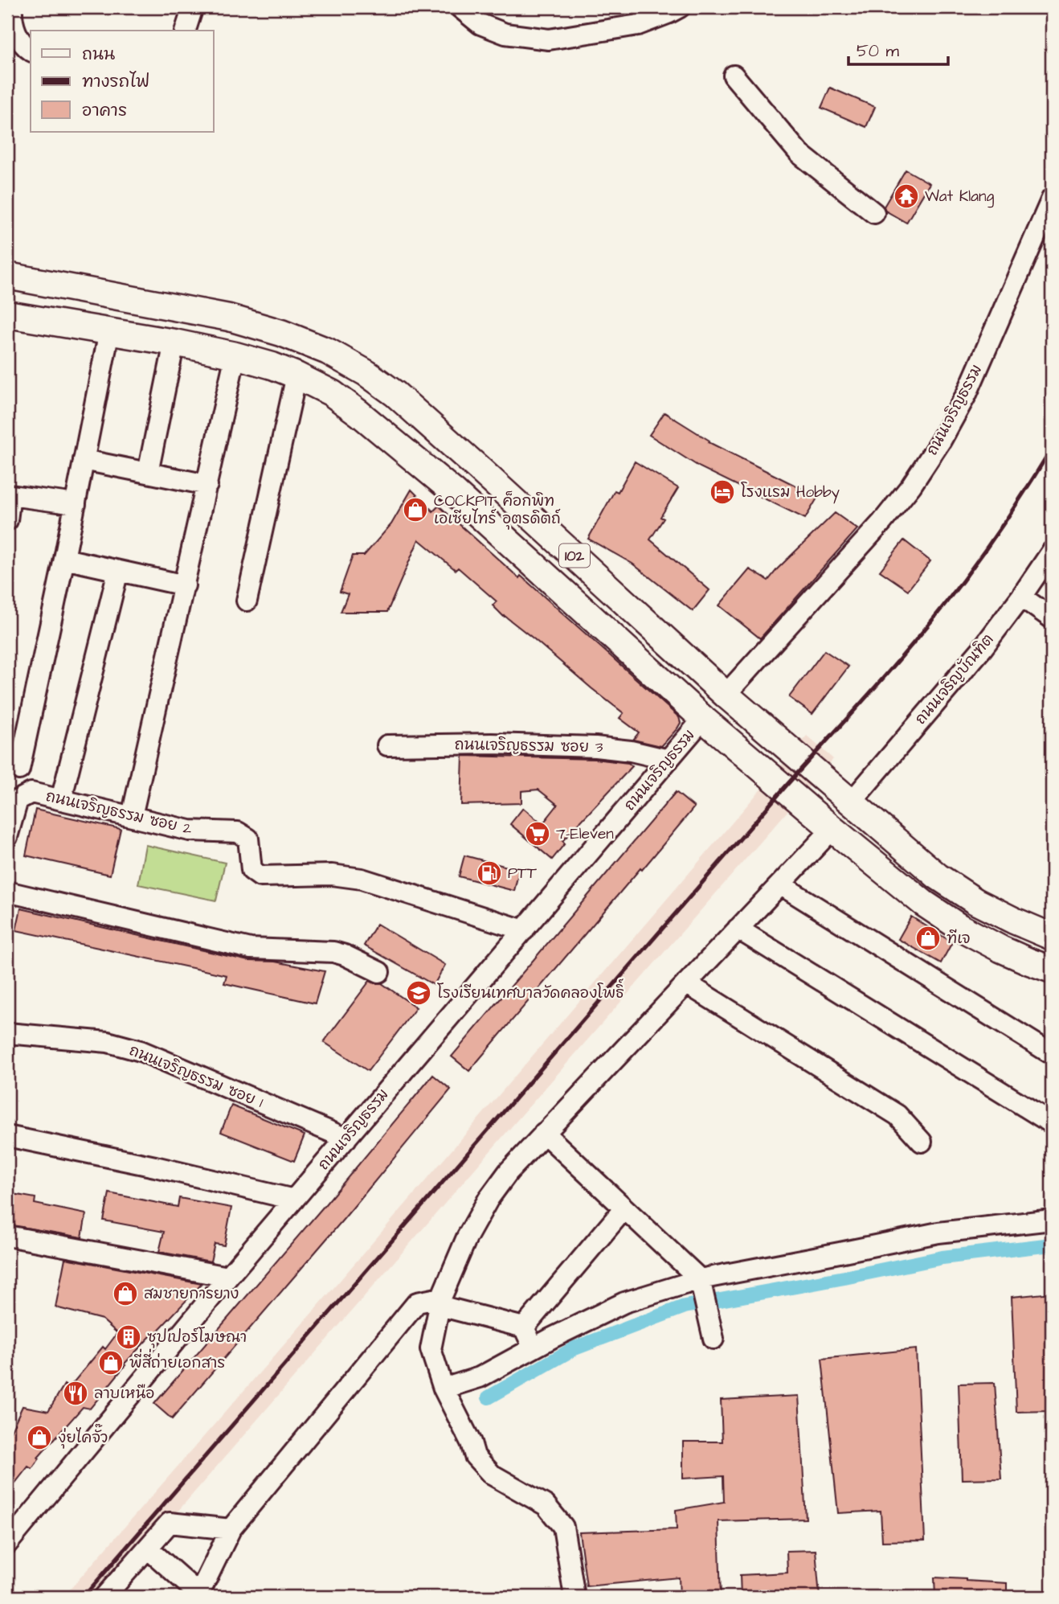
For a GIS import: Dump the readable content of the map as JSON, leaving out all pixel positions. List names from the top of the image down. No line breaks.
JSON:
{"streets":{"main road":["102"],"street":["ถนนเจริญธรรม","ถนนเจริญบัณฑิต","ถนนเจริญธรรม ซอย 3","ถนนเจริญธรรม ซอย 2","ถนนเจริญธรรม ซอย 1"]},"crossings":[["ถนนเจริญธรรม","102"],["ถนนเจริญธรรม","ถนนเจริญธรรม ซอย 3"],["ถนนเจริญธรรม","ถนนเจริญธรรม ซอย 2"],["ถนนเจริญธรรม","ถนนเจริญธรรม ซอย 1"],["102","ถนนเจริญบัณฑิต"]],"places":{"temple":["Wat Klang"],"hotel":["โรงแรม Hobby"],"shop":["COCKPIT ค็อกพิท เอเซียไทร์ อุตรดิตถ์","ทีเจ","สมชายการยาง","พี่สี่ถ่ายเอกสาร","งุ่ยไคจั๊ว"],"supermarket":["7-Eleven"],"fuel station":["PTT"],"school or university":["โรงเรียนเทศบาลวัดคลองโพธิ์"],"building":["ซุปเปอร์โฆษณา"],"restaurant":["ลาบเหนือ"]},"legend":["ถนน","ทางรถไฟ","อาคาร"],"scale_bar":"50 m"}
